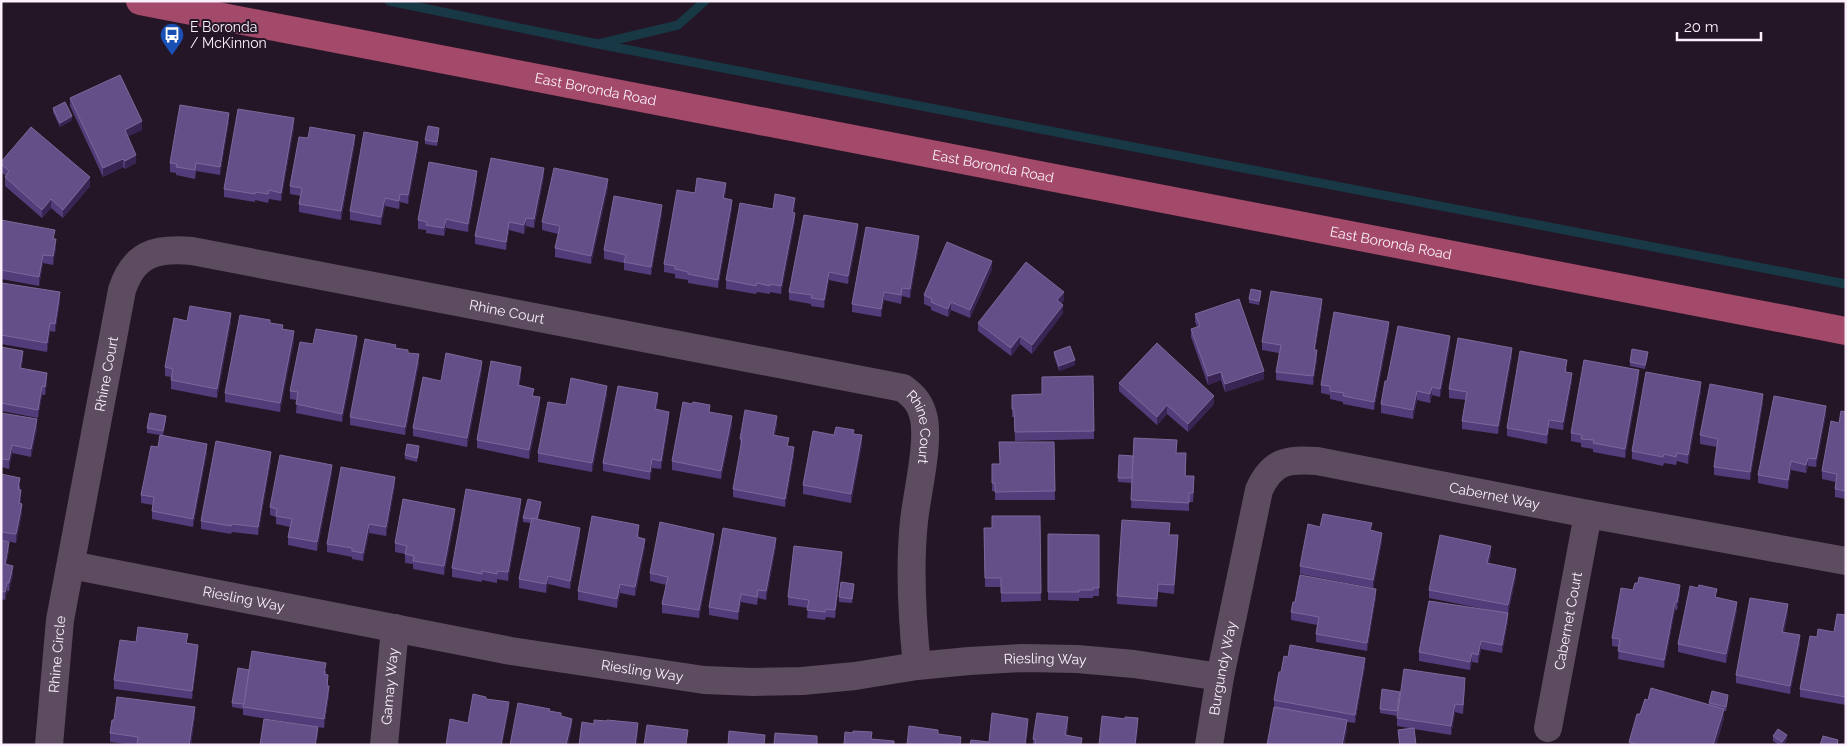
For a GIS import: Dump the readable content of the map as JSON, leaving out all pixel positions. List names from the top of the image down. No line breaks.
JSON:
{"streets":{"main road":["East Boronda Road"],"street":["Rhine Court","Cabernet Way","Riesling Way","Cabernet Court","Rhine Circle","Burgundy Way","Gamay Way"]},"crossings":[["Rhine Court","Riesling Way"],["Rhine Court","Rhine Circle"],["Cabernet Way","Cabernet Court"],["Cabernet Way","Burgundy Way"],["Riesling Way","Rhine Circle"],["Riesling Way","Burgundy Way"],["Riesling Way","Gamay Way"]],"places":{"bus stop":["E Boronda / McKinnon"]},"scale_bar":"20 m"}
